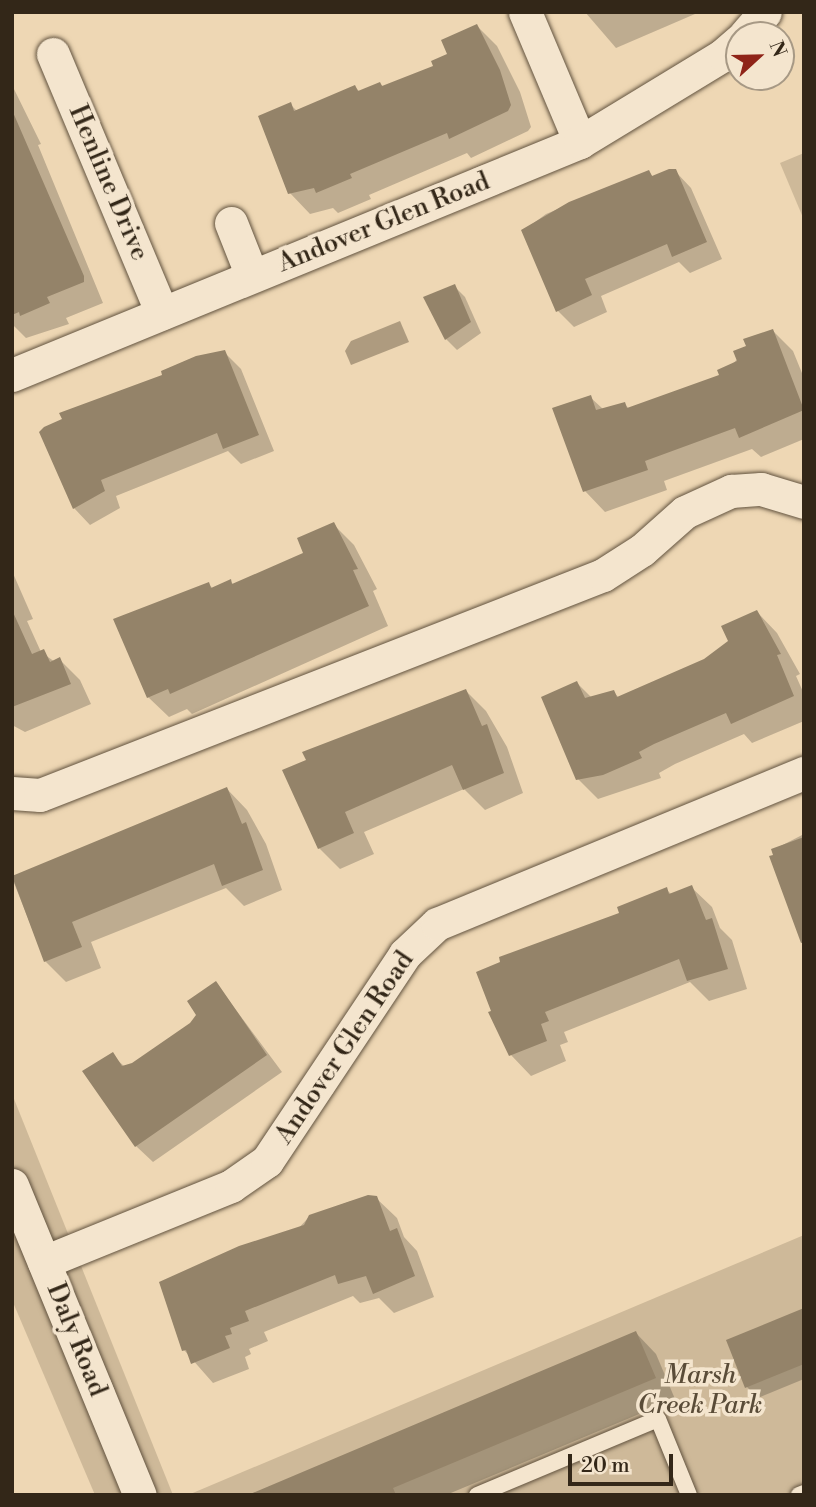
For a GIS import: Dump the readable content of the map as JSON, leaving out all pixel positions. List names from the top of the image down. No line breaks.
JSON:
{"streets":{"street":["Henline Drive","Andover Glen Road","Daly Road"]},"crossings":[["Henline Drive","Andover Glen Road"],["Andover Glen Road","Daly Road"]],"parks":["Marsh Creek Park"],"scale_bar":"20 m","north":"right"}
